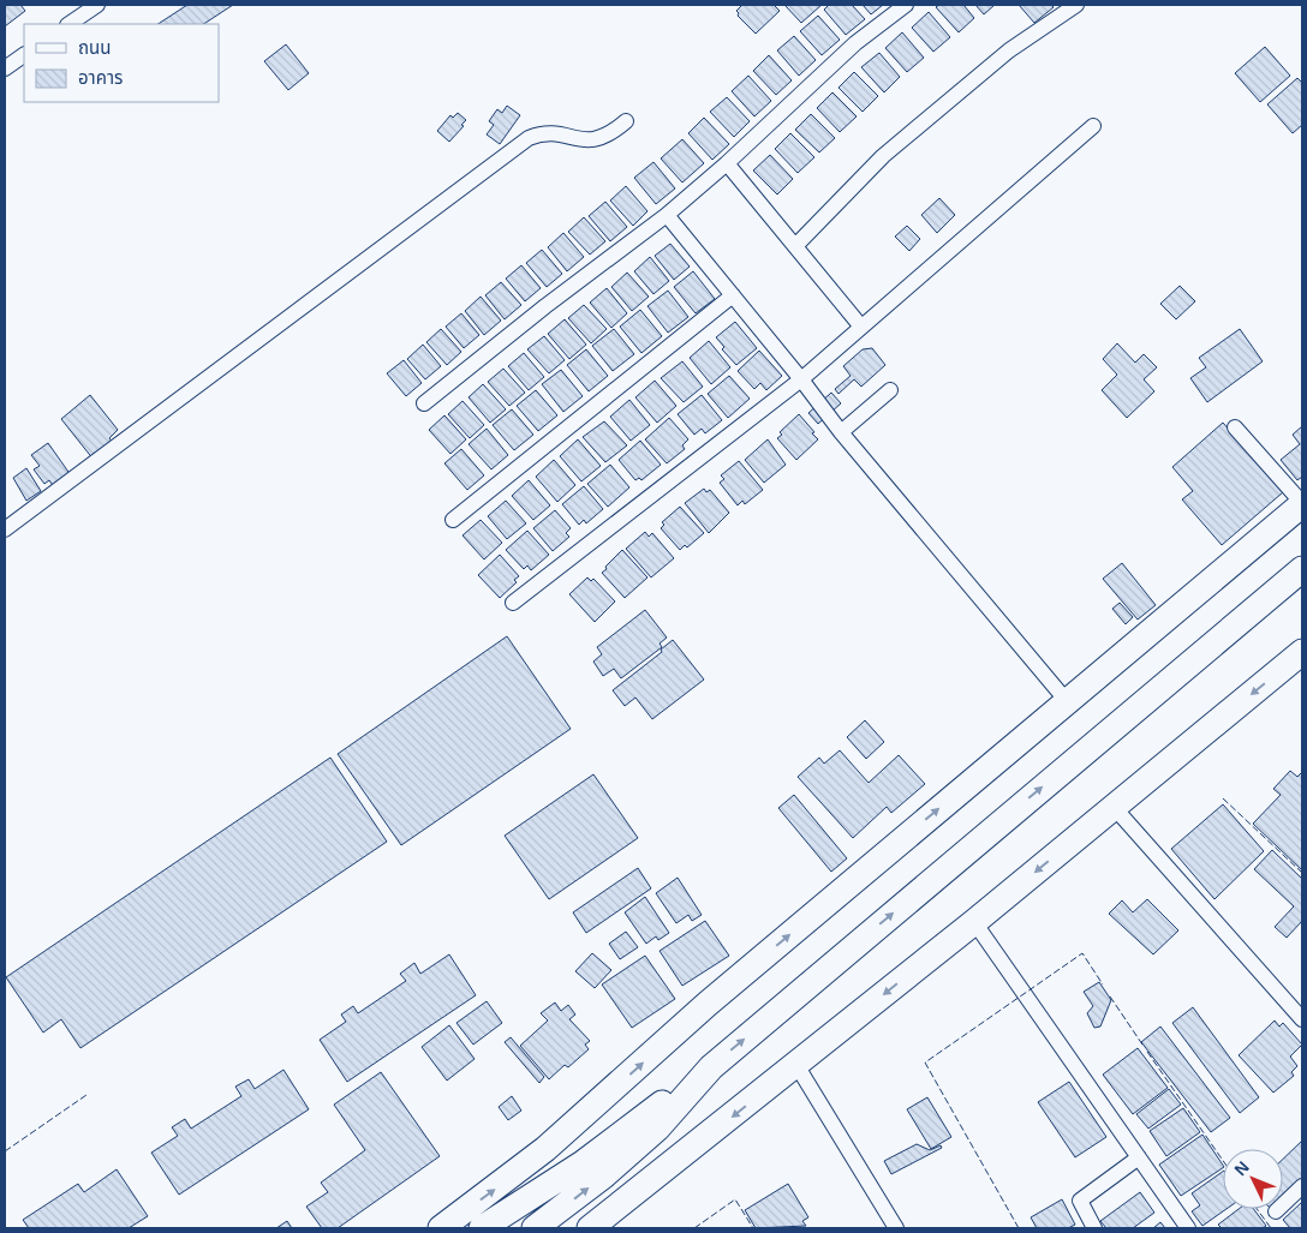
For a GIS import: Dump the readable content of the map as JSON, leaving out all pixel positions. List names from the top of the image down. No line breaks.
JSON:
{"legend":["ถนน","อาคาร"],"north":"top left"}
